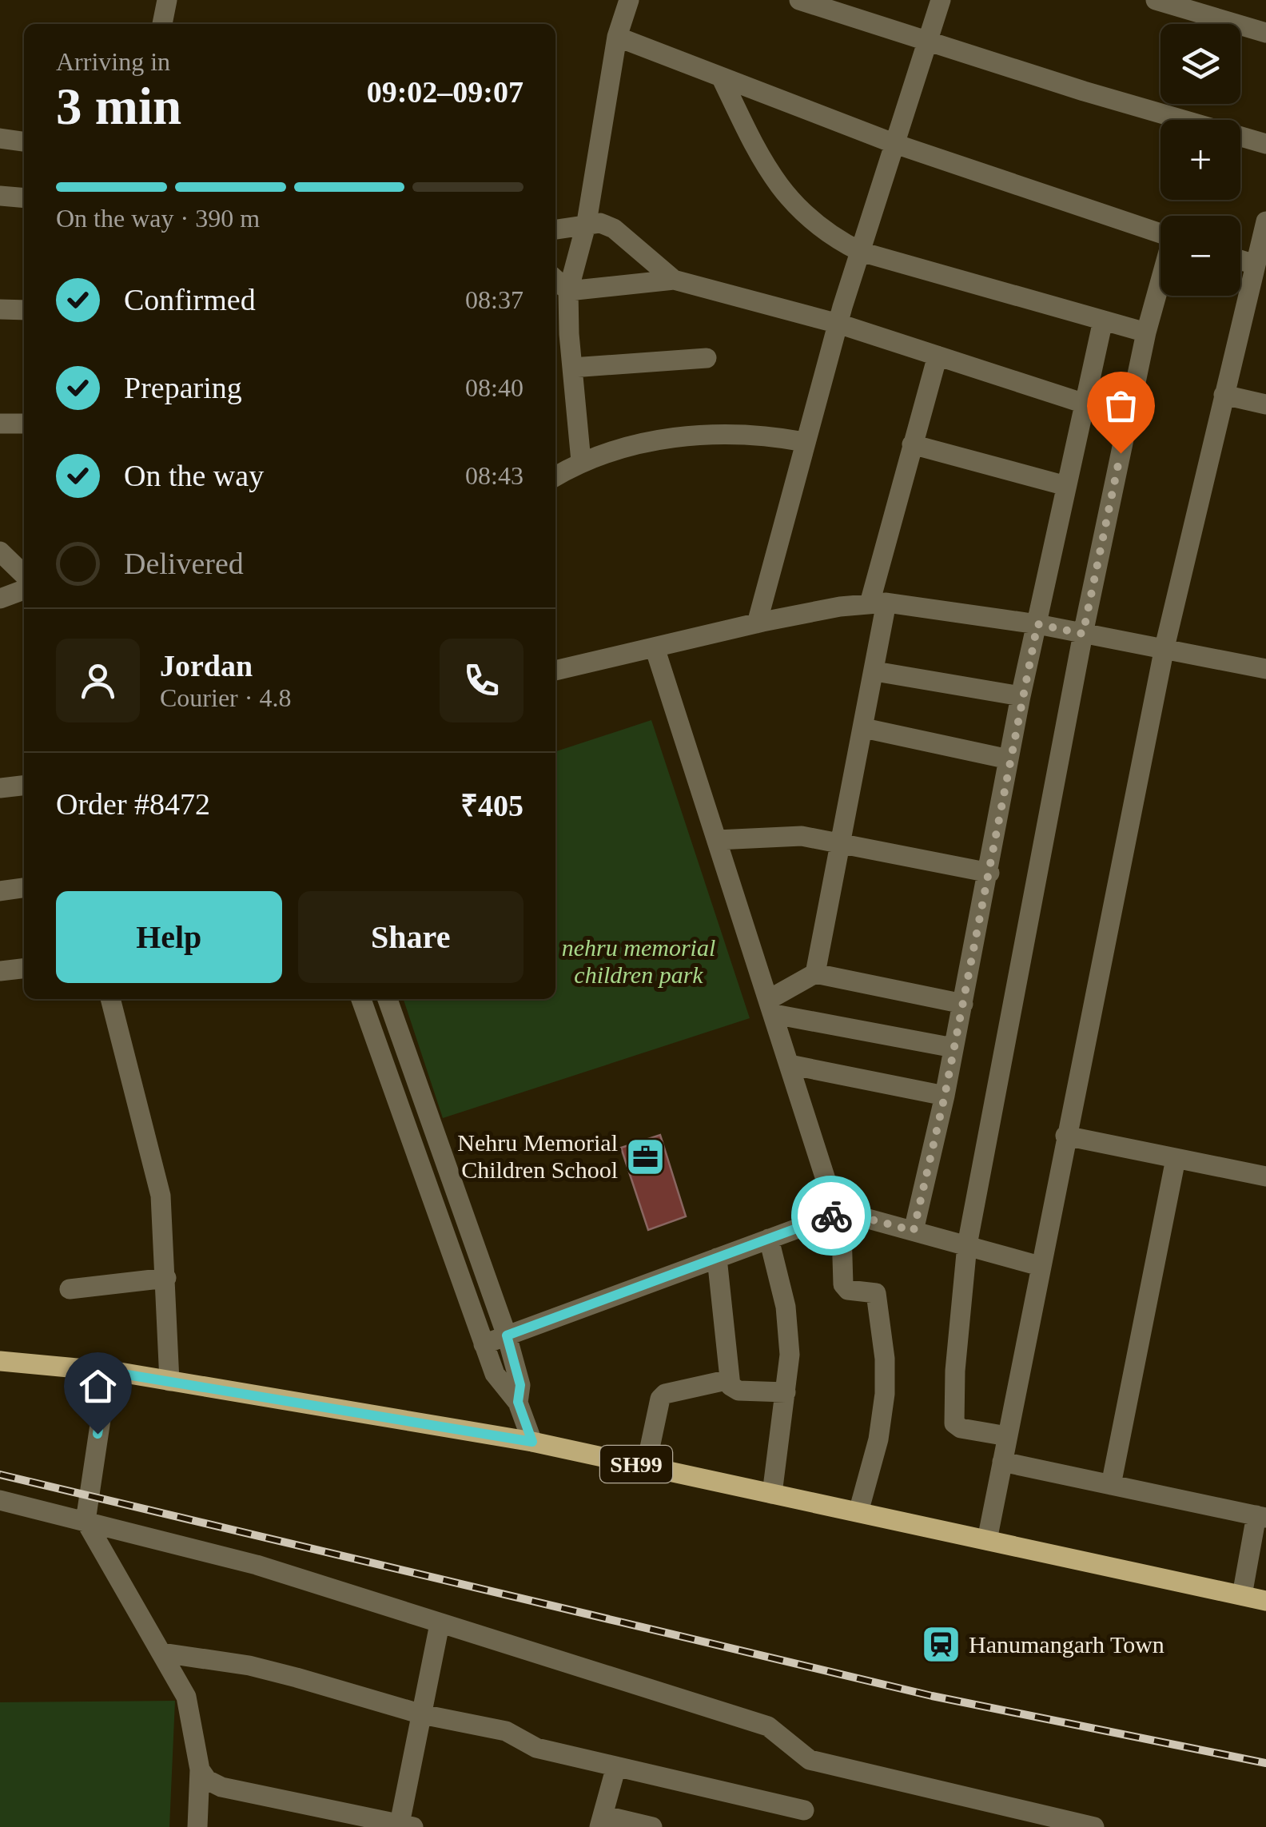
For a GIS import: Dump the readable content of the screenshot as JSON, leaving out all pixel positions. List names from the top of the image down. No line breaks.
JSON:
{"streets":{"main road":["SH99"]},"parks":["nehru memorial children park"],"places":{"office":["Nehru Memorial Children School"],"station":["Hanumangarh Town"]},"page":{"map_buttons":["+","−"],"heading":["3 min","Arriving in","09:02–09:07"],"panel":["Jordan","Courier · 4.8","Order #8472","₹405"],"bar":"On the way · 390 m","list":[["Confirmed","08:37"],["Preparing","08:40"],["On the way","08:43"],"Delivered"],"buttons":["Help","Share"]}}
